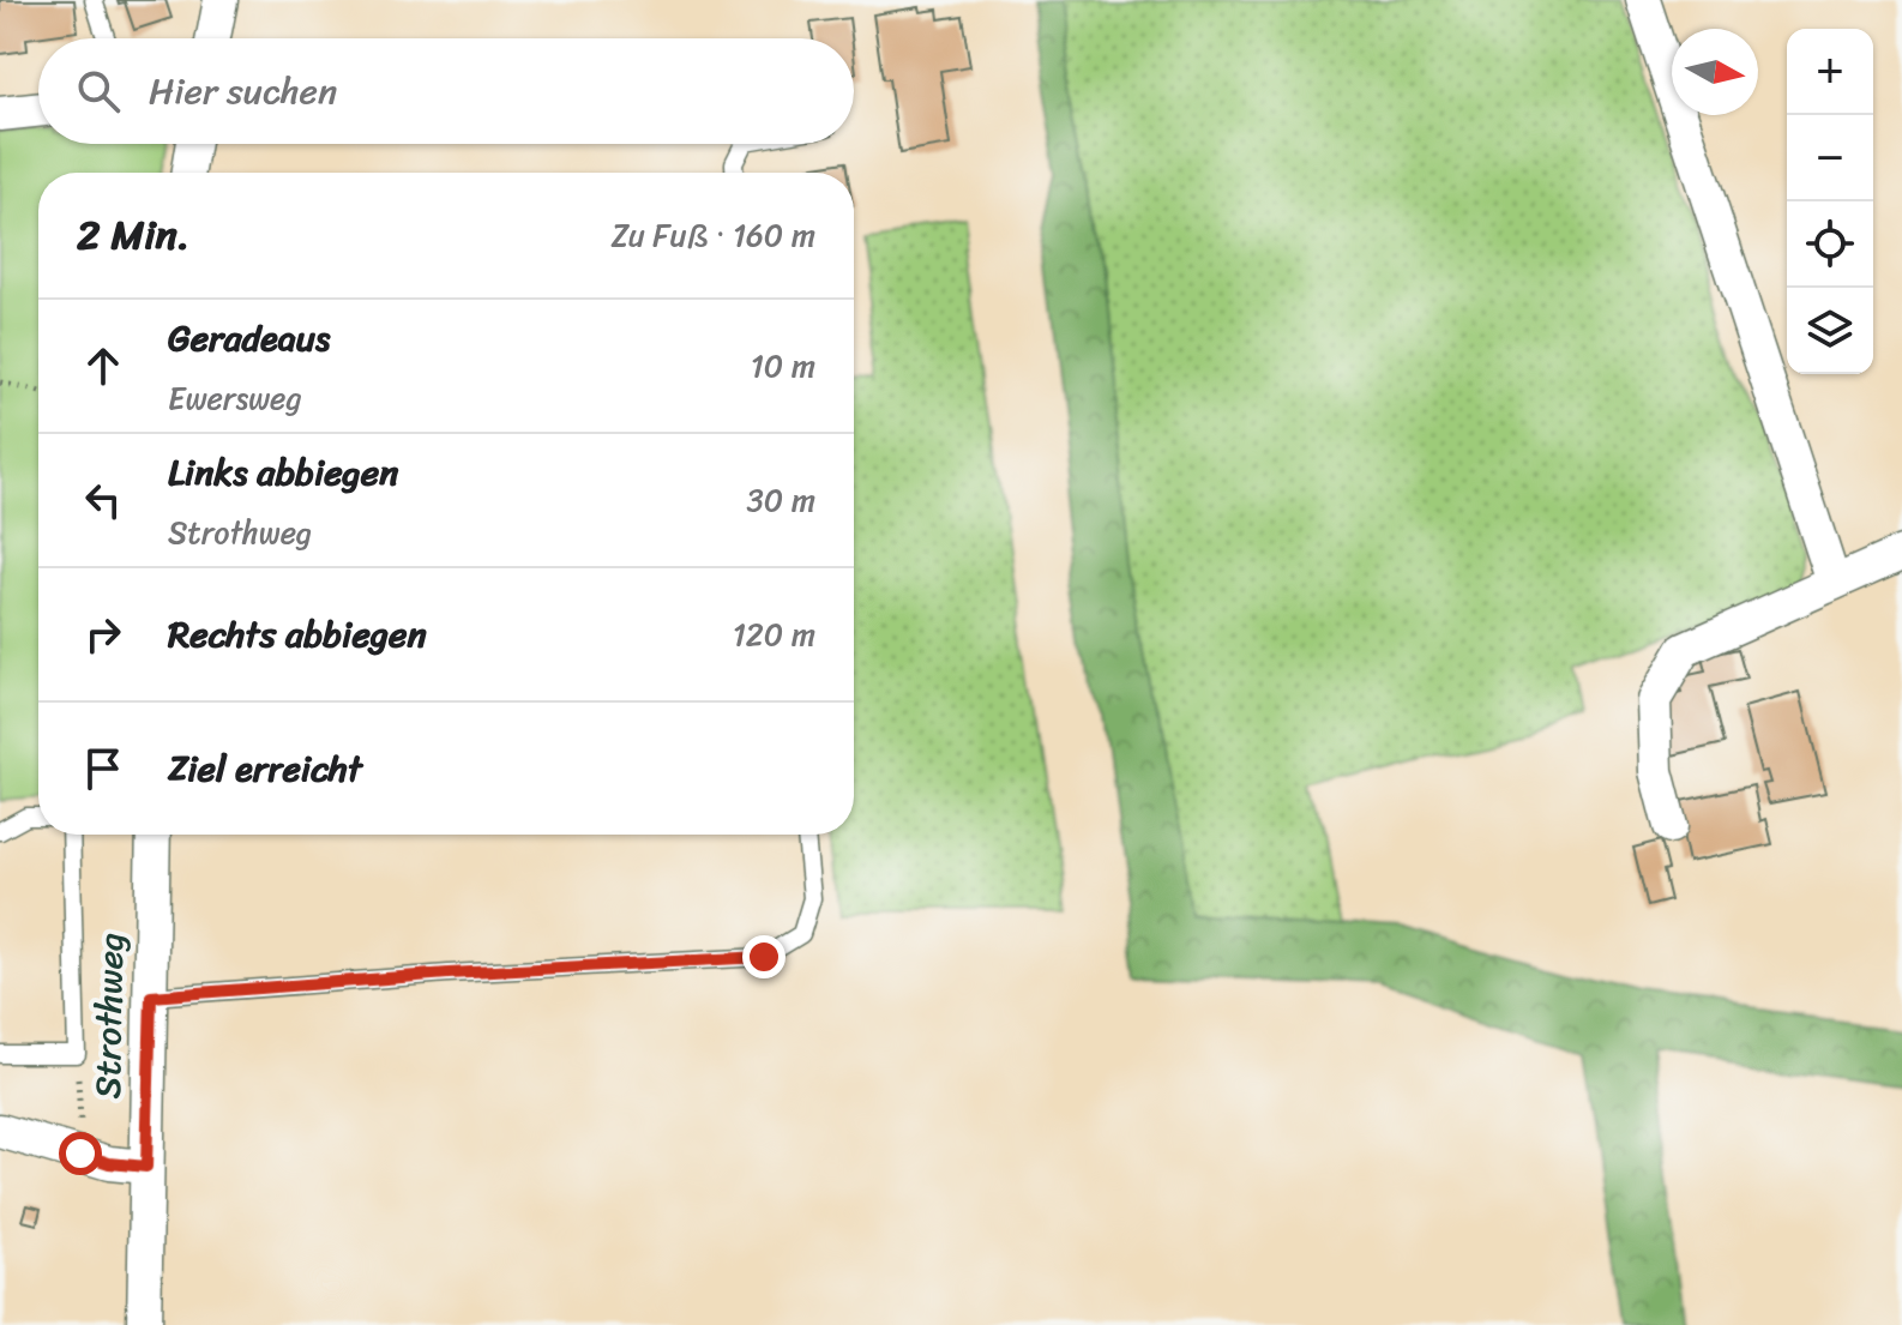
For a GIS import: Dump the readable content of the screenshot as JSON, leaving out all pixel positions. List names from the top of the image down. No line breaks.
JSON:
{"streets":{"street":["Strothweg"]},"north":"right","page":{"map_buttons":["+","−"],"search":"Hier suchen","heading":["2 Min.","Zu Fuß · 160 m"],"list":[["Geradeaus","Ewersweg","10 m"],["Links abbiegen","Strothweg","30 m"],["Rechts abbiegen","120 m"],"Ziel erreicht"]}}
